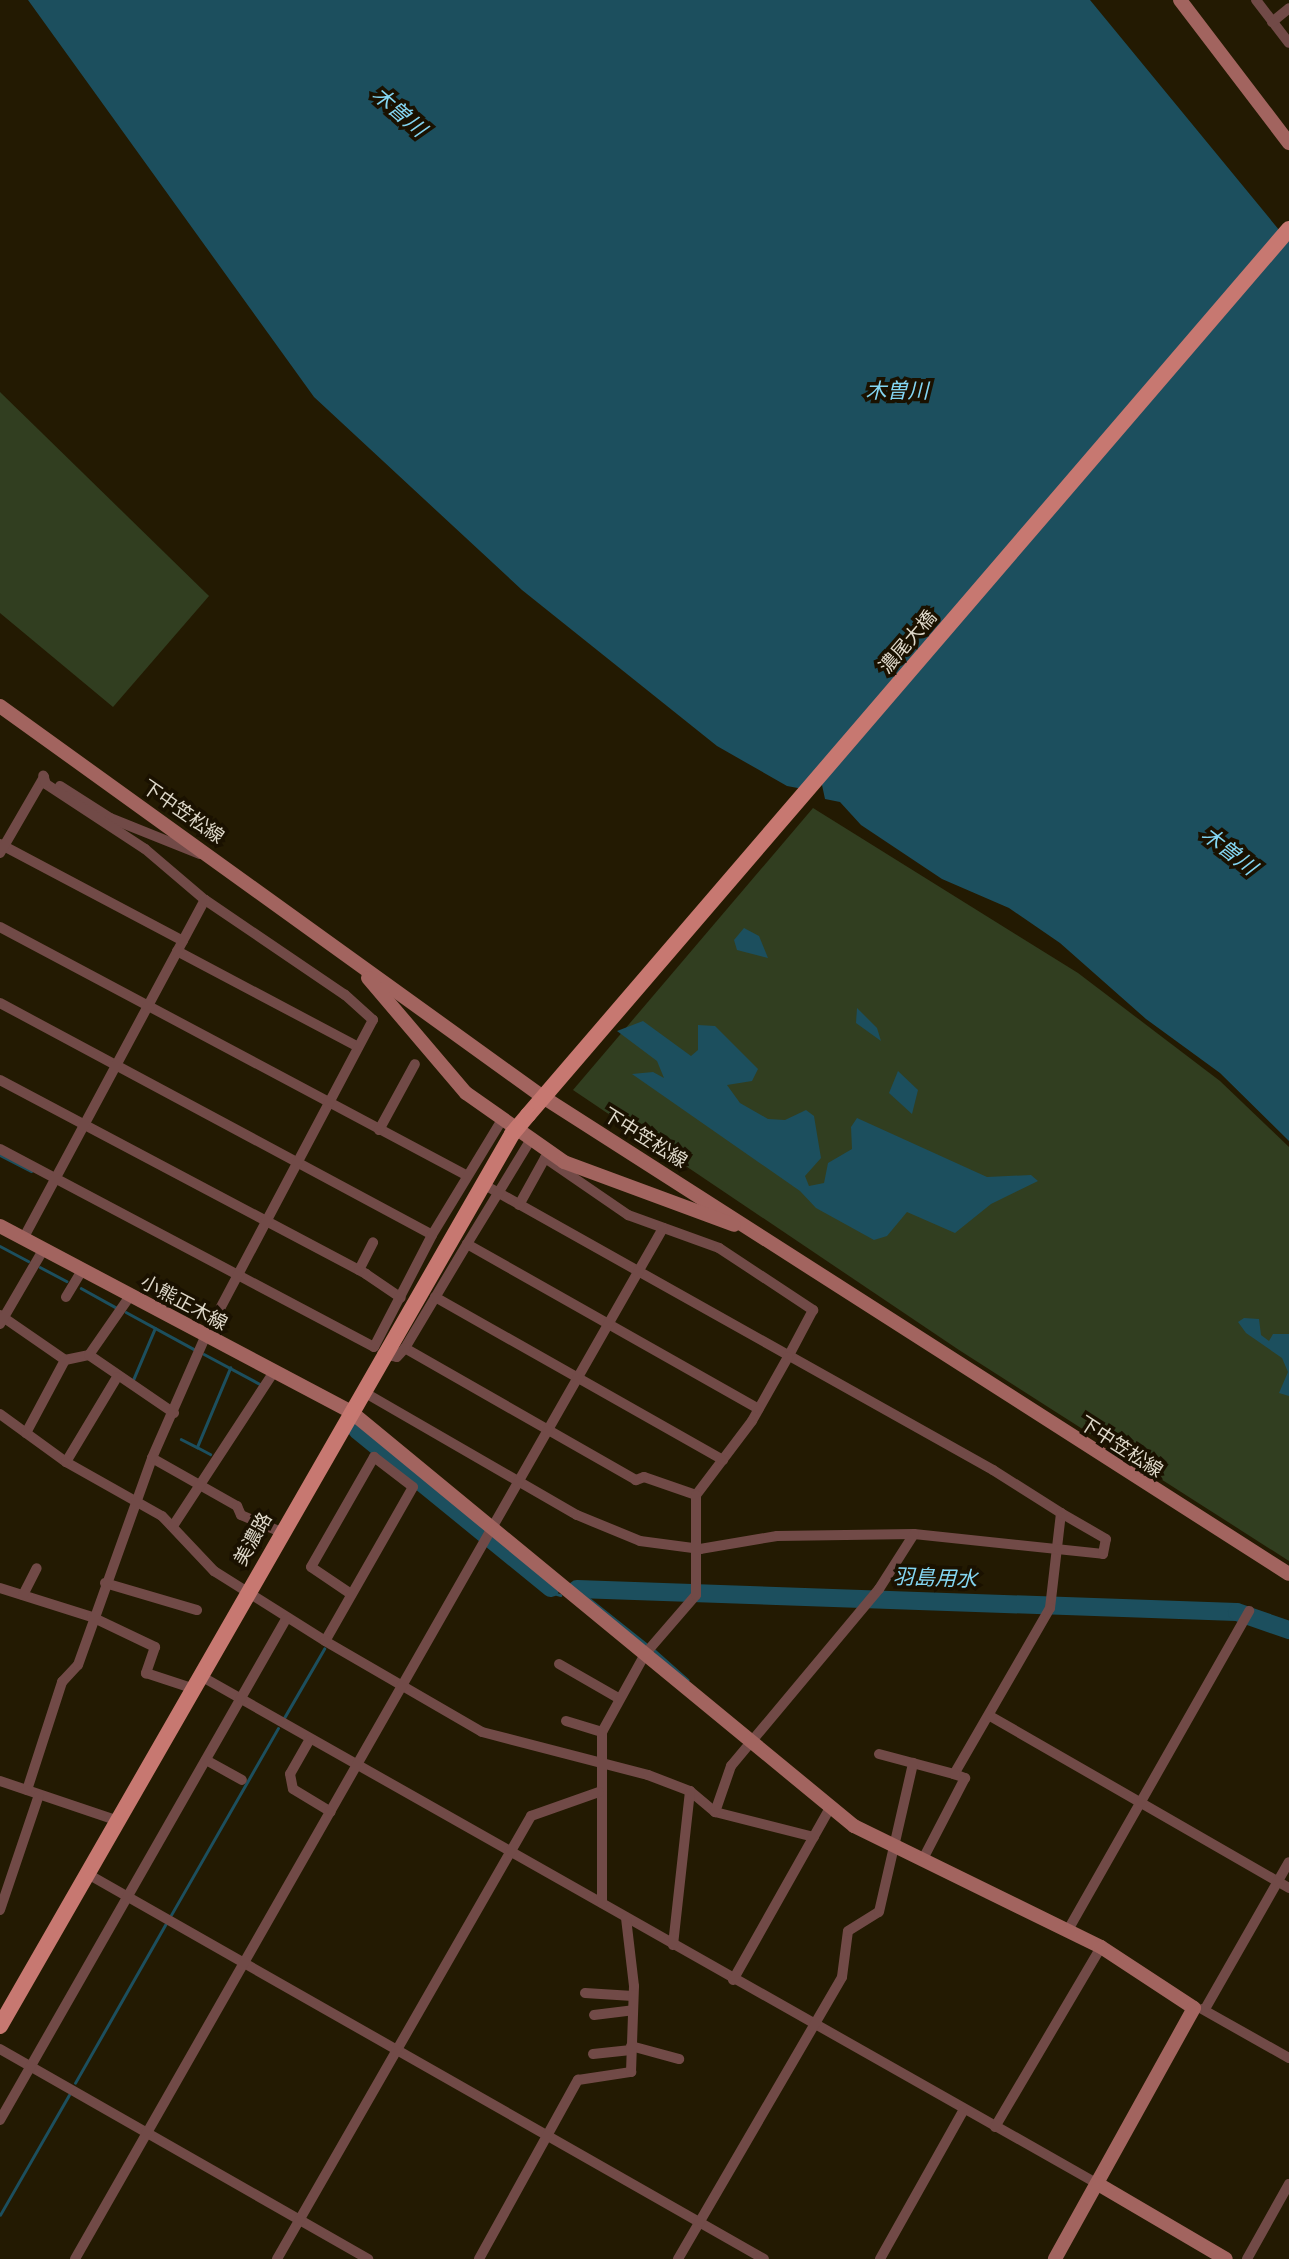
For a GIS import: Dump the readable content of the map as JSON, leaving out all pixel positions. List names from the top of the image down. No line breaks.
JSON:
{"streets":{"main road":["濃尾大橋","下中笠松線","小熊正木線","美濃路"]},"crossings":[["濃尾大橋","美濃路"],["下中笠松線","美濃路"],["小熊正木線","美濃路"]],"water":["木曽川","羽島用水"]}
